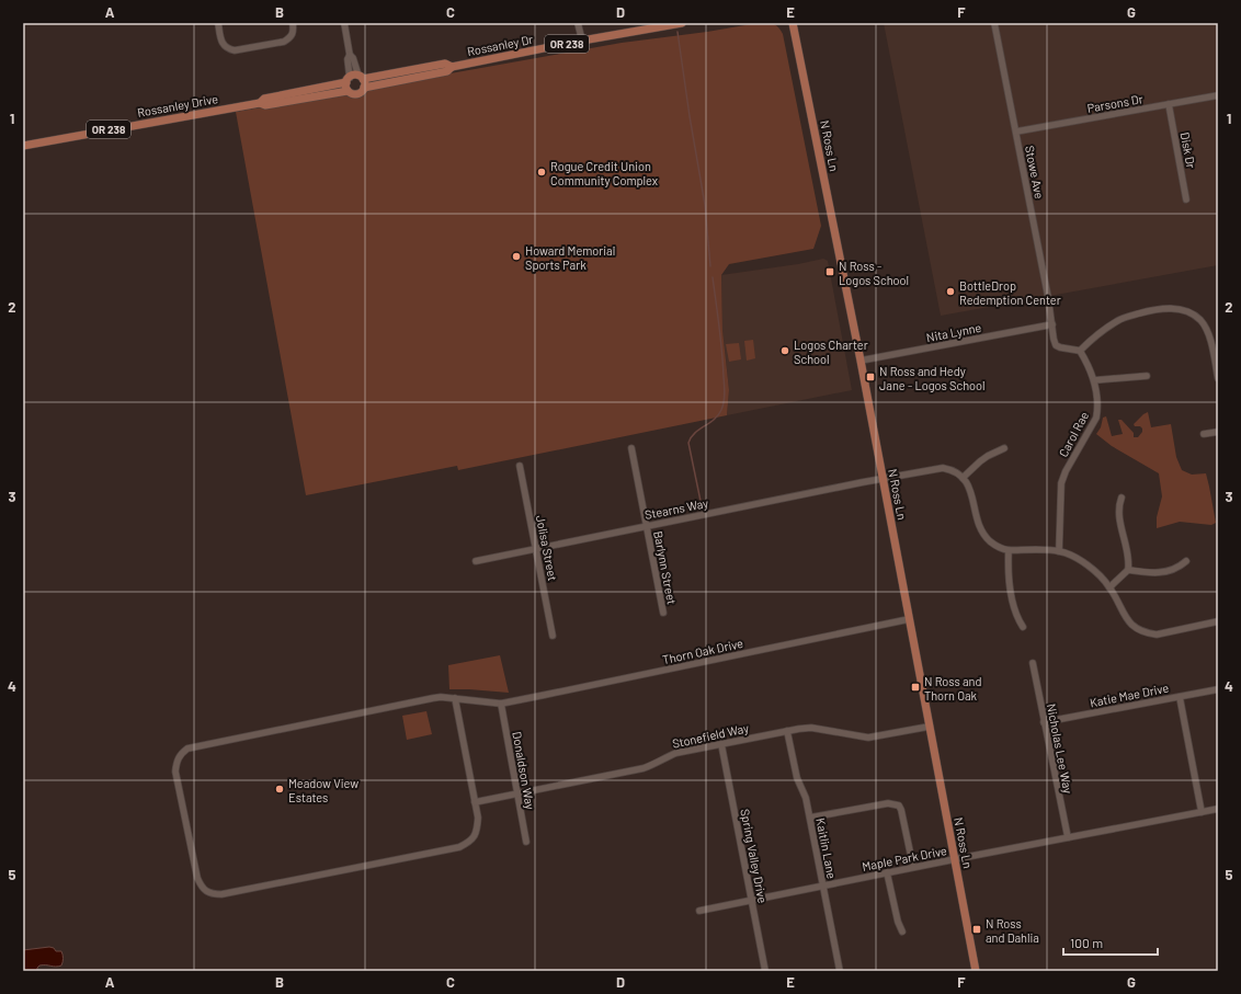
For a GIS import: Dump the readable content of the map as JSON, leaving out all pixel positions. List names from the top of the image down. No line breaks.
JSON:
{"streets":{"main road":["OR 238","Rossanley Dr","Rossanley Drive","N Ross Ln"],"street":["Parsons Dr","Disk Dr","Stowe Ave","Nita Lynne","Carol Rae","Stearns Way","Jolisa Street","Barlynn Street","Thorn Oak Drive","Katie Mae Drive","Stonefield Way","Nicholas Lee Way","Donaldson Way","Kaitlin Lane","Spring Valley Drive","Maple Park Drive"]},"crossings":[["OR 238","Rossanley Dr"],["OR 238","Rossanley Drive"],["Parsons Dr","Disk Dr"],["Parsons Dr","Stowe Ave"],["N Ross Ln","Nita Lynne"],["N Ross Ln","Stearns Way"],["N Ross Ln","Thorn Oak Drive"],["N Ross Ln","Stonefield Way"],["N Ross Ln","Maple Park Drive"],["Stowe Ave","Nita Lynne"],["Stearns Way","Jolisa Street"],["Stearns Way","Barlynn Street"],["Thorn Oak Drive","Stonefield Way"],["Thorn Oak Drive","Donaldson Way"],["Katie Mae Drive","Nicholas Lee Way"],["Stonefield Way","Donaldson Way"],["Stonefield Way","Kaitlin Lane"],["Stonefield Way","Spring Valley Drive"],["Nicholas Lee Way","Maple Park Drive"],["Kaitlin Lane","Maple Park Drive"],["Spring Valley Drive","Maple Park Drive"]],"places":{"other":["Rogue Credit Union Community Complex","Howard Memorial Sports Park","BottleDrop Redemption Center","Logos Charter School","Meadow View Estates"],"transit":["N Ross - Logos School","N Ross and Hedy Jane - Logos School","N Ross and Thorn Oak","N Ross and Dahlia"]},"scale_bar":"100 m","grid":{"columns":["A","B","C","D","E","F","G"],"rows":["1","2","3","4","5"]}}
